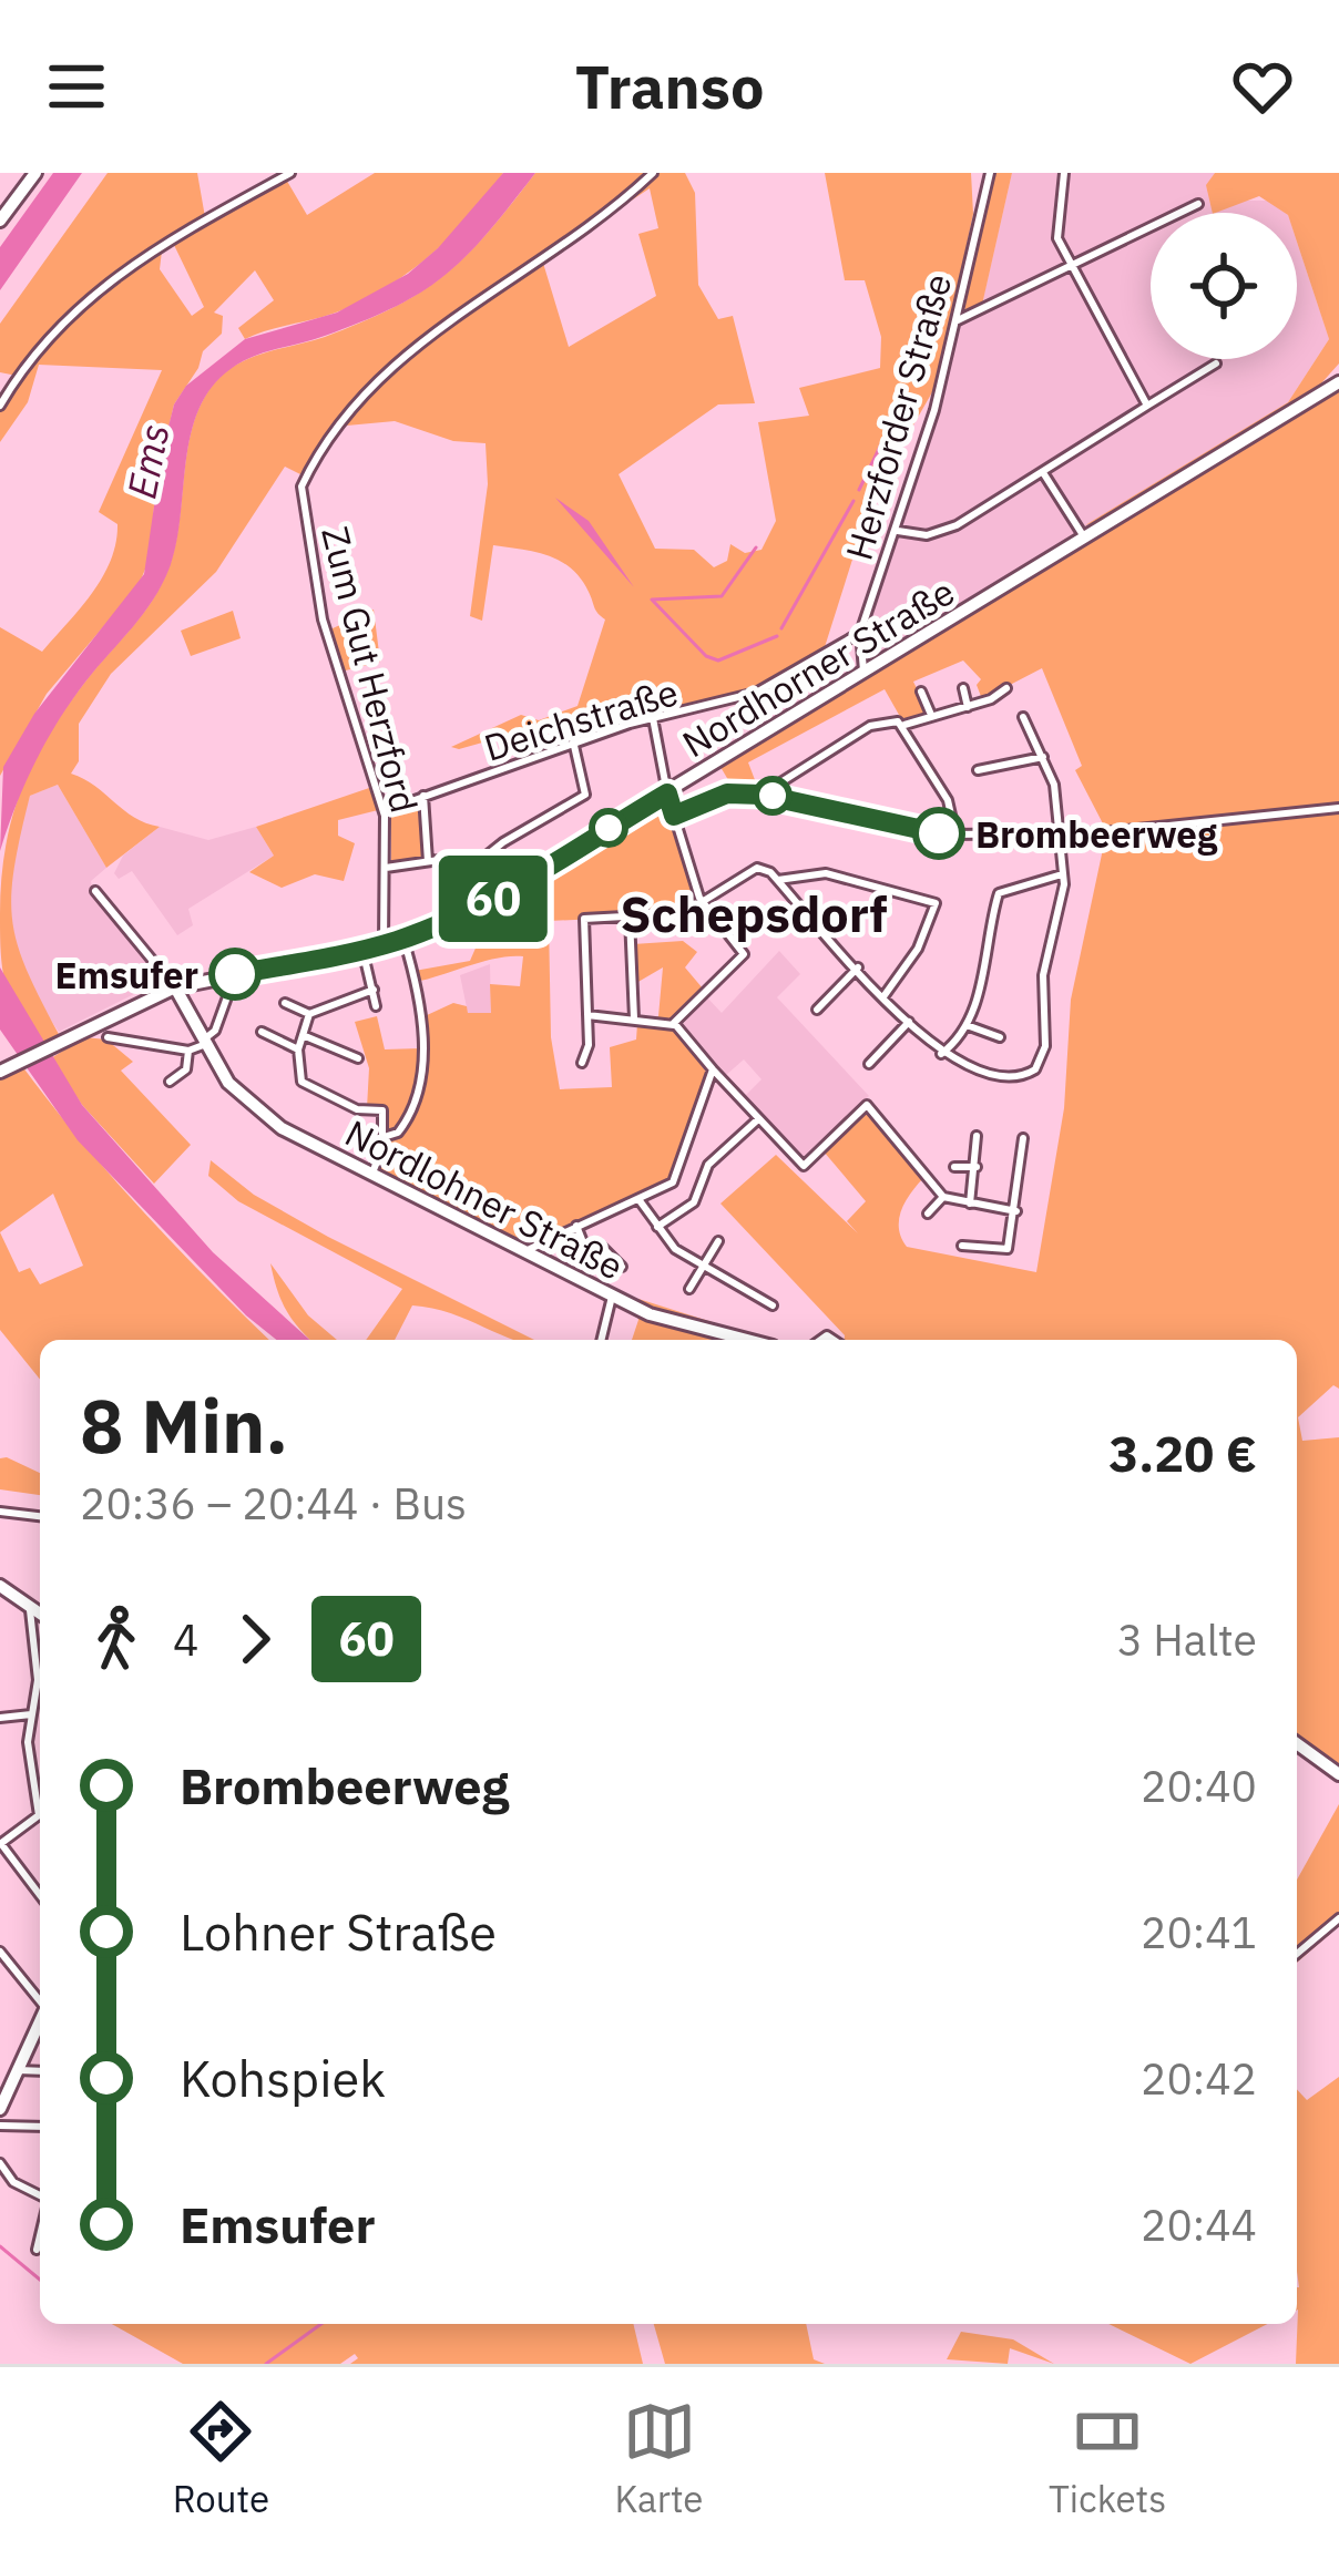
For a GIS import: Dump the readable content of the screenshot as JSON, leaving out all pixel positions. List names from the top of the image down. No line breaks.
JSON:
{"streets":{"main road":["Nordhorner Straße","Nordlohner Straße"],"street":["Herzforder Straße","Zum Gut Herzford","Deichstraße"]},"crossings":[["Herzforder Straße","Nordhorner Straße"],["Herzforder Straße","Deichstraße"],["Nordhorner Straße","Zum Gut Herzford"],["Nordhorner Straße","Nordlohner Straße"],["Zum Gut Herzford","Deichstraße"]],"districts":["Schepsdorf"],"water":["Ems"],"places":["Brombeerweg","Emsufer"],"lines":["bus line 60"],"page":{"header":"Transo","on_map":"60","heading":["8 Min.","20:36 – 20:44 · Bus","3.20 €"],"legs":["4","60","3 Halte"],"list":[{"name":"Brombeerweg","value":"20:40"},{"name":"Lohner Straße","value":"20:41"},{"name":"Kohspiek","value":"20:42"},{"name":"Emsufer","value":"20:44"}],"tabs":["Route","Karte","Tickets"]}}
